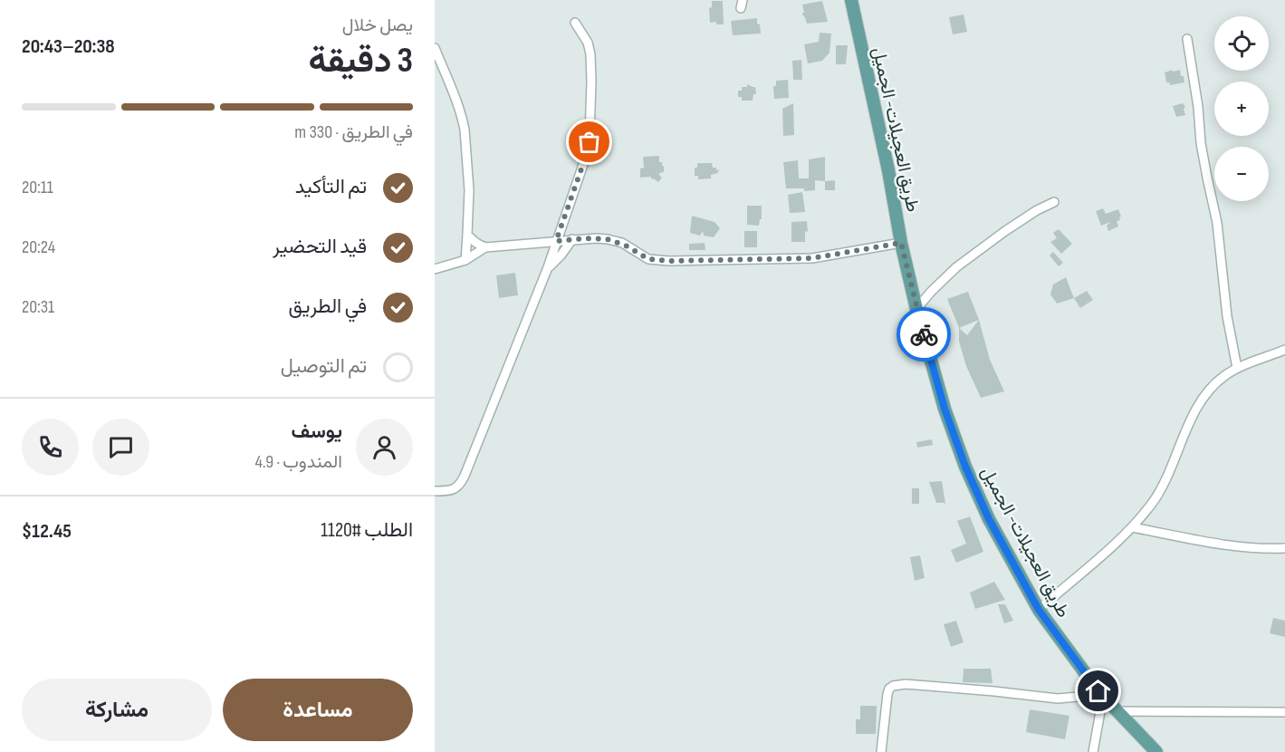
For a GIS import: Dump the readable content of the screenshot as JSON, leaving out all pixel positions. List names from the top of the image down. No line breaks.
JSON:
{"streets":{"main road":["طريق العجيلات- الجميل"]},"page":{"heading":["3 دقيقة","يصل خلال","20:38–20:43"],"panel":["يوسف","المندوب · 4.9","الطلب #1120","$12.45"],"map_buttons":["+","−"],"bar":"في الطريق · 330 m","list":[["تم التأكيد","20:11"],["قيد التحضير","20:24"],["في الطريق","20:31"],"تم التوصيل"],"buttons":["مساعدة","مشاركة"]}}
